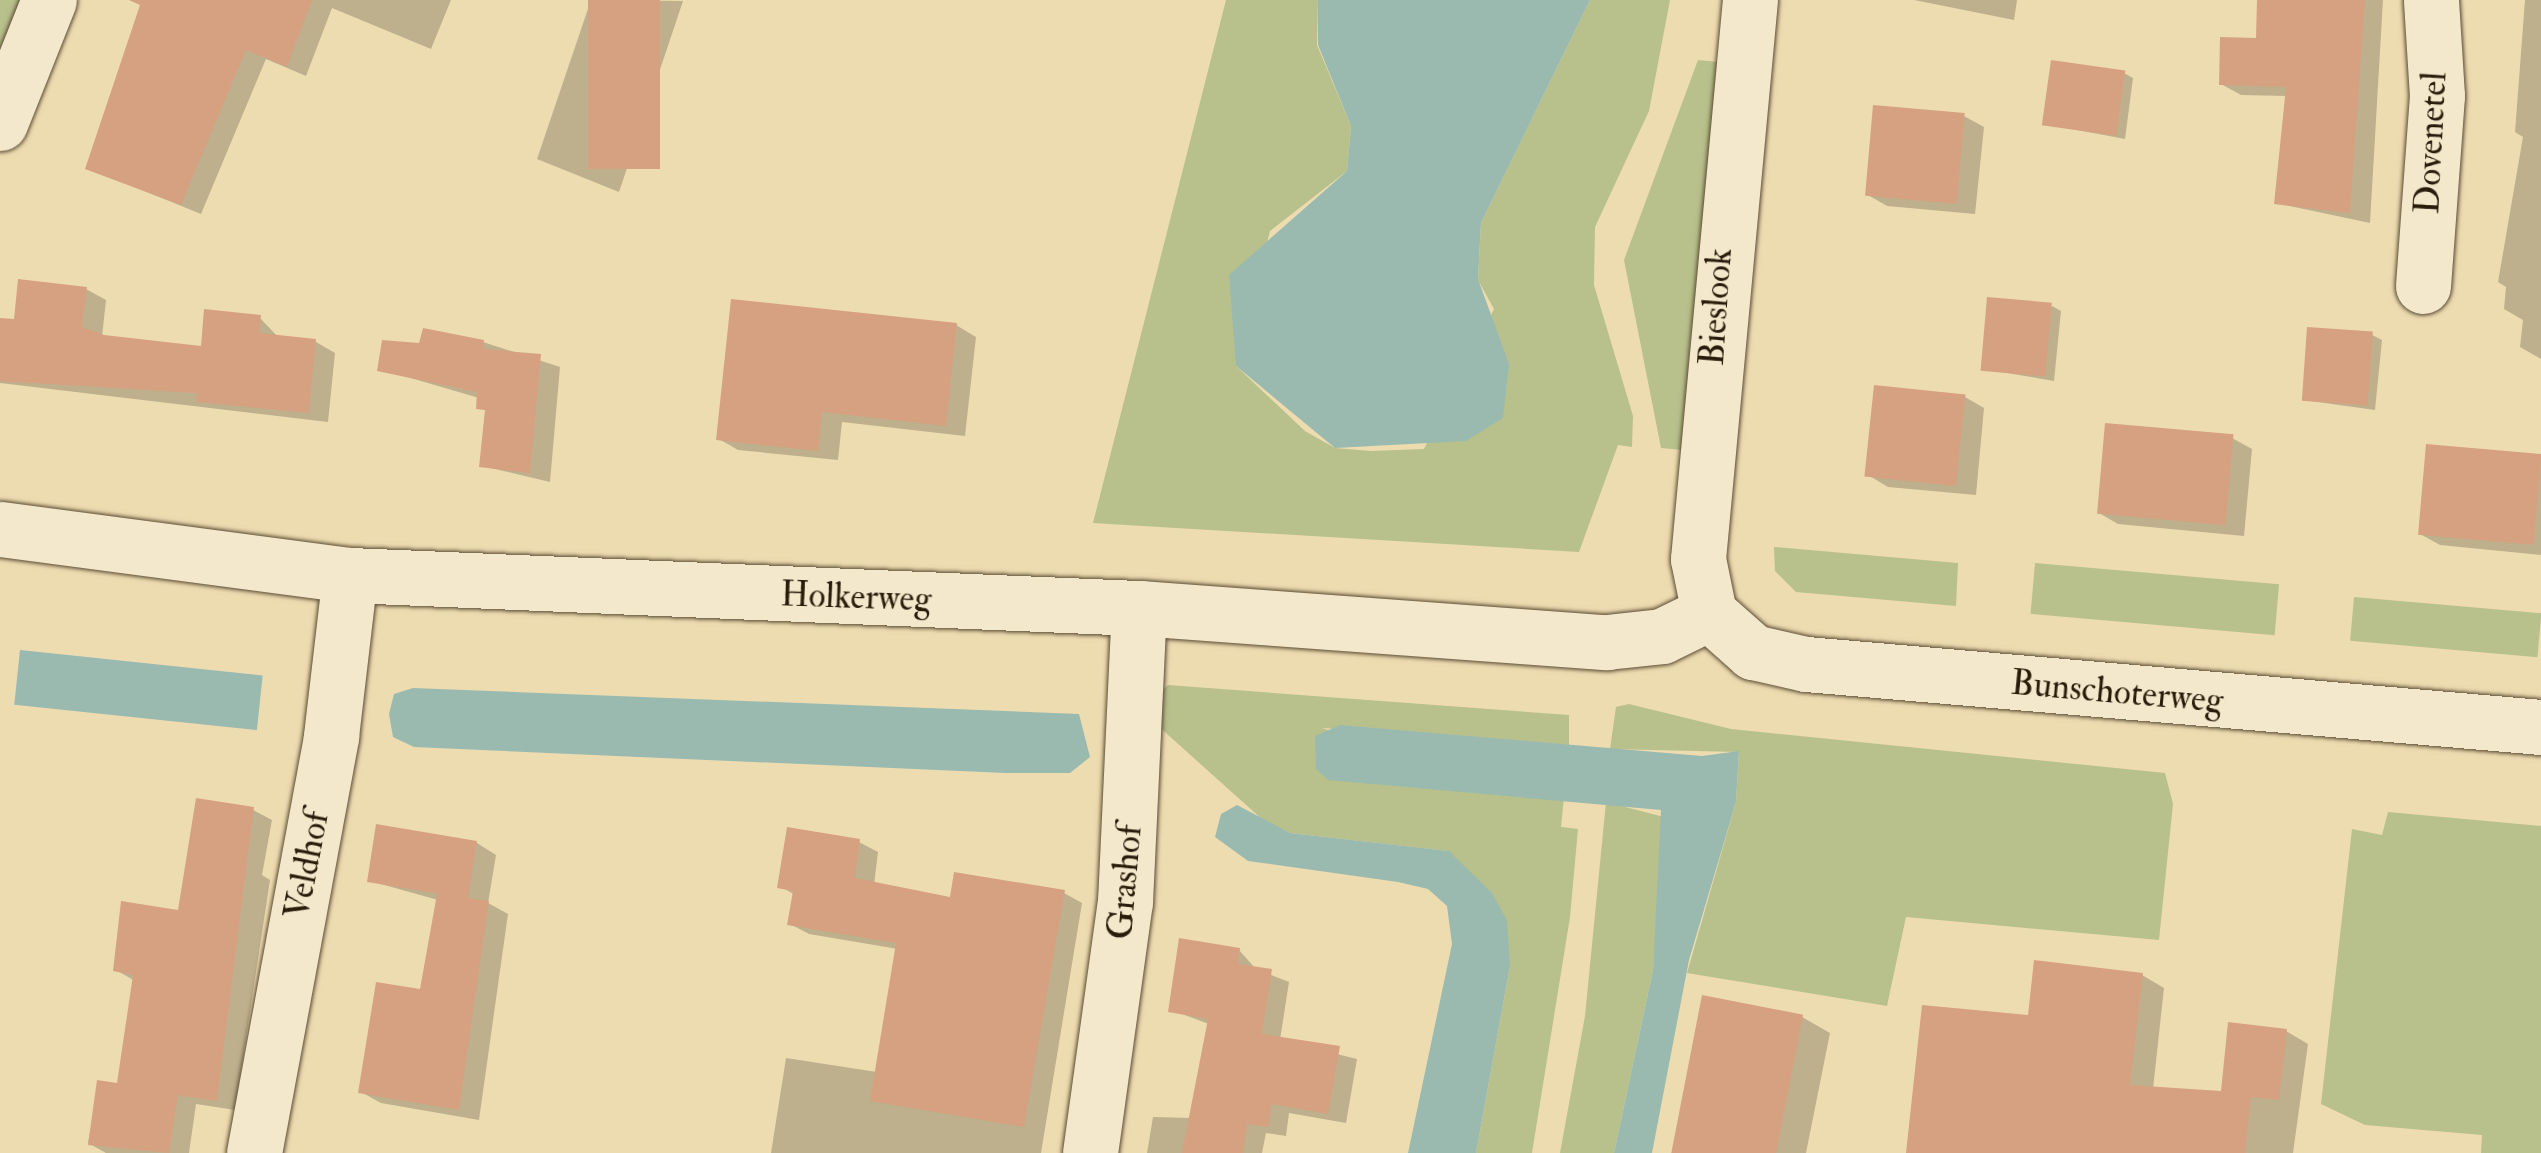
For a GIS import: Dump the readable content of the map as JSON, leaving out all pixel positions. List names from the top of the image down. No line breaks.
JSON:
{"streets":{"street":["Dovenetel","Bieslook","Holkerweg","Bunschoterweg","Veldhof","Grashof"]},"crossings":[["Bieslook","Holkerweg"],["Bieslook","Bunschoterweg"],["Holkerweg","Bunschoterweg"],["Holkerweg","Veldhof"],["Holkerweg","Grashof"]]}
